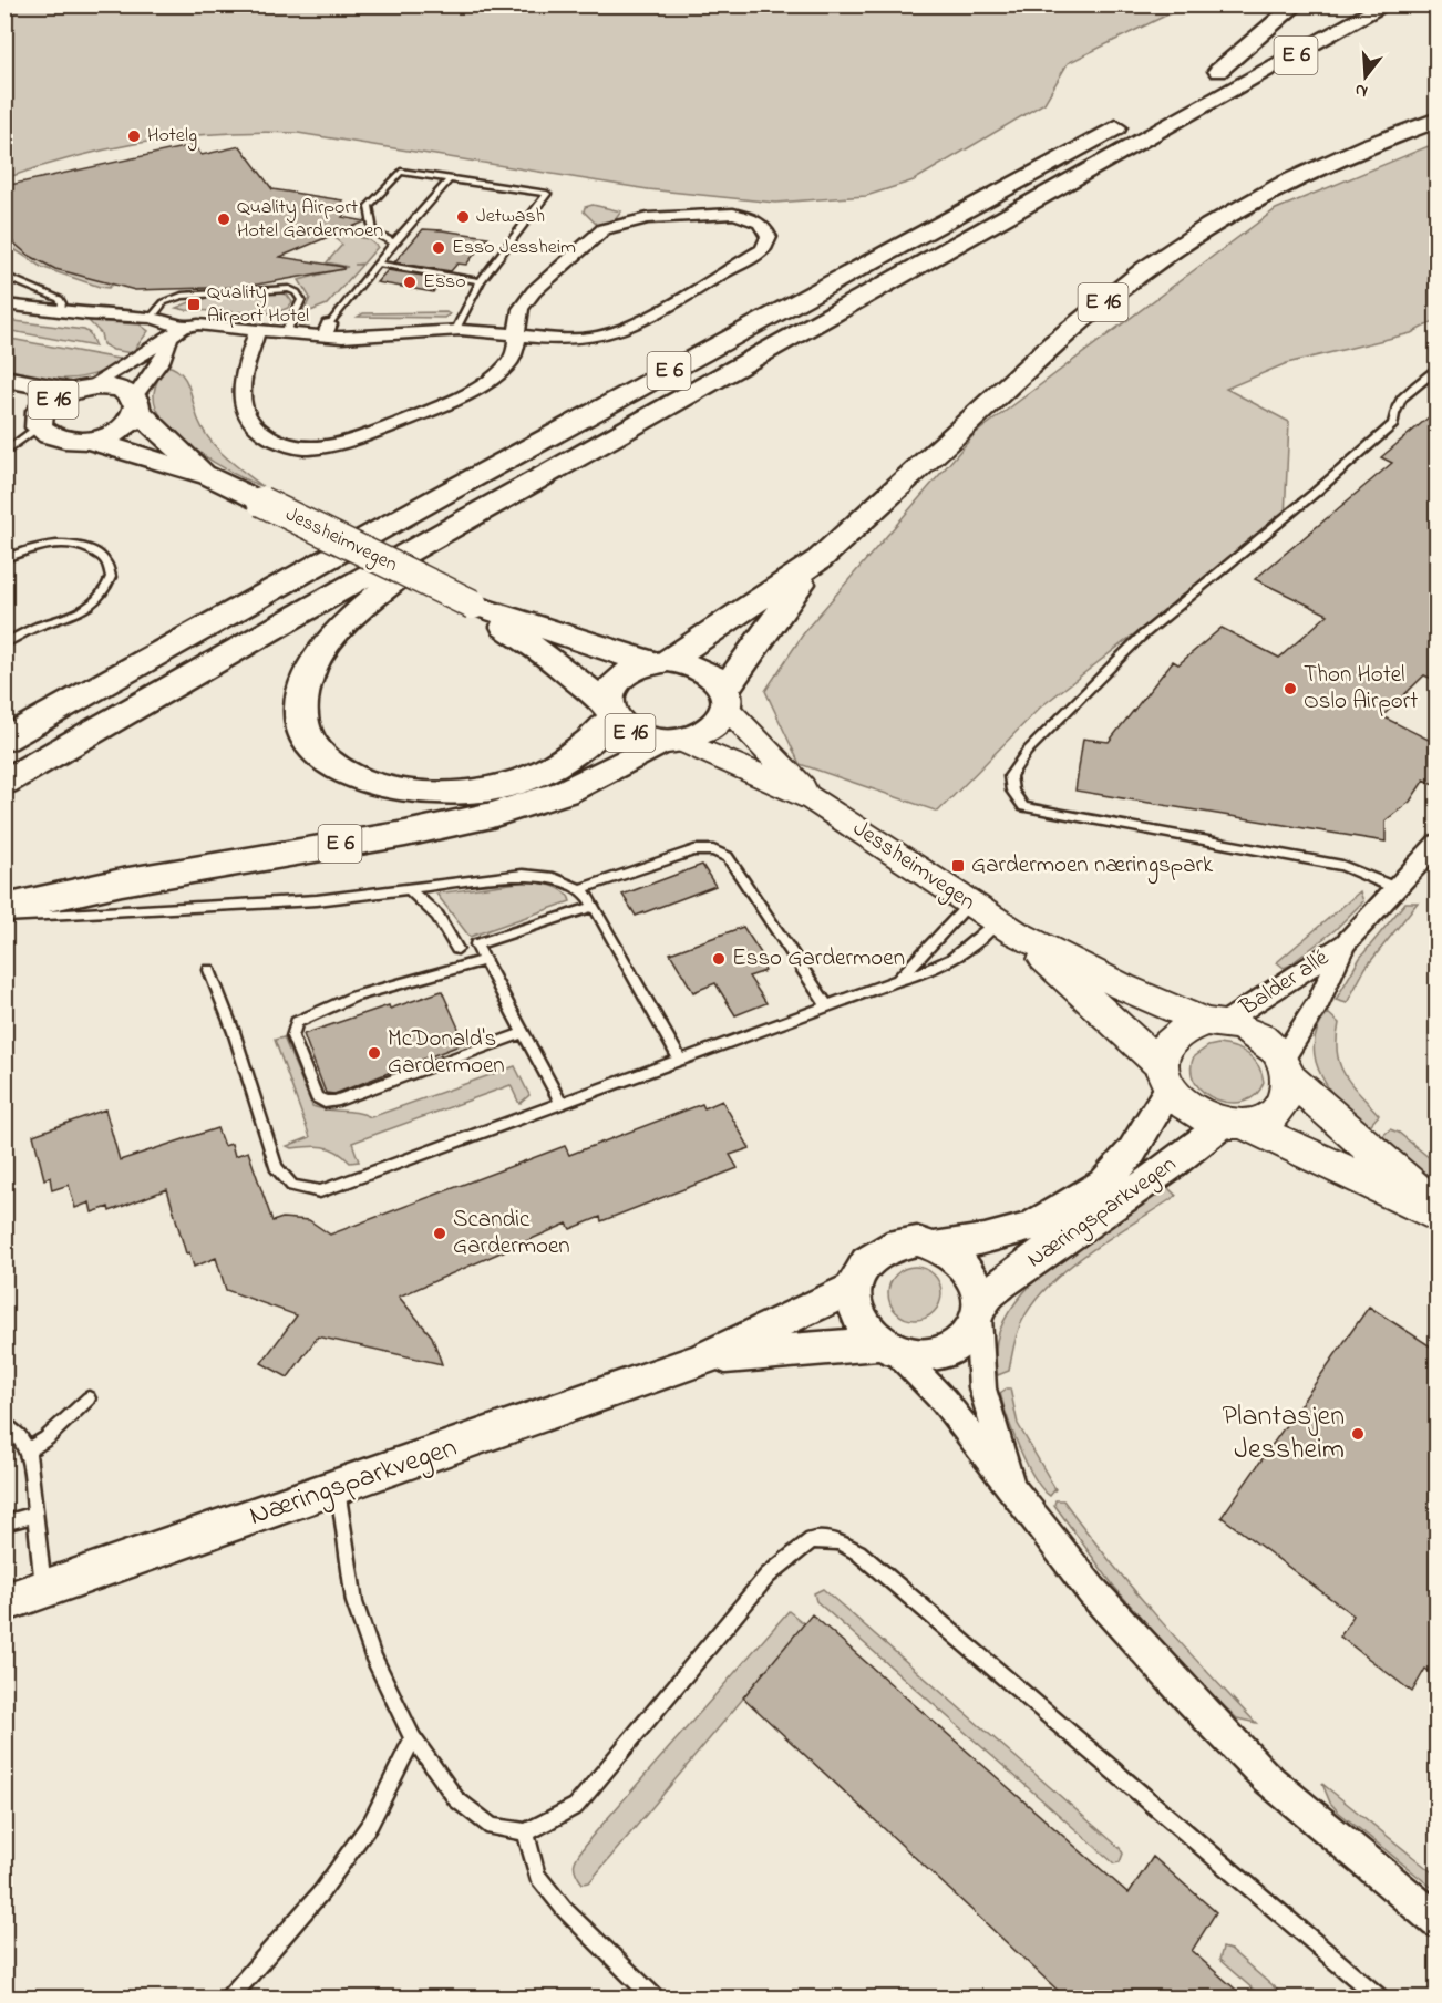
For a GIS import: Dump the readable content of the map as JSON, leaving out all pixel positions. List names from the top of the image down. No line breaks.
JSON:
{"streets":{"main road":["E 6","E 16","Jessheimvegen"],"street":["Balder allé","Næringsparkvegen"]},"crossings":[["E 6","E 16"],["E 6","Jessheimvegen"],["E 16","Jessheimvegen"],["Jessheimvegen","Balder allé"],["Jessheimvegen","Næringsparkvegen"],["Balder allé","Næringsparkvegen"]],"places":{"other":["Hotelg","Jetwash","Quality Airport Hotel Gardermoen","Esso Jessheim","Esso","Thon Hotel Oslo Airport","Esso Gardermoen","McDonald's Gardermoen","Scandic Gardermoen","Plantasjen Jessheim"],"transit":["Quality Airport Hotel","Gardermoen næringspark"]},"north":"bottom"}
